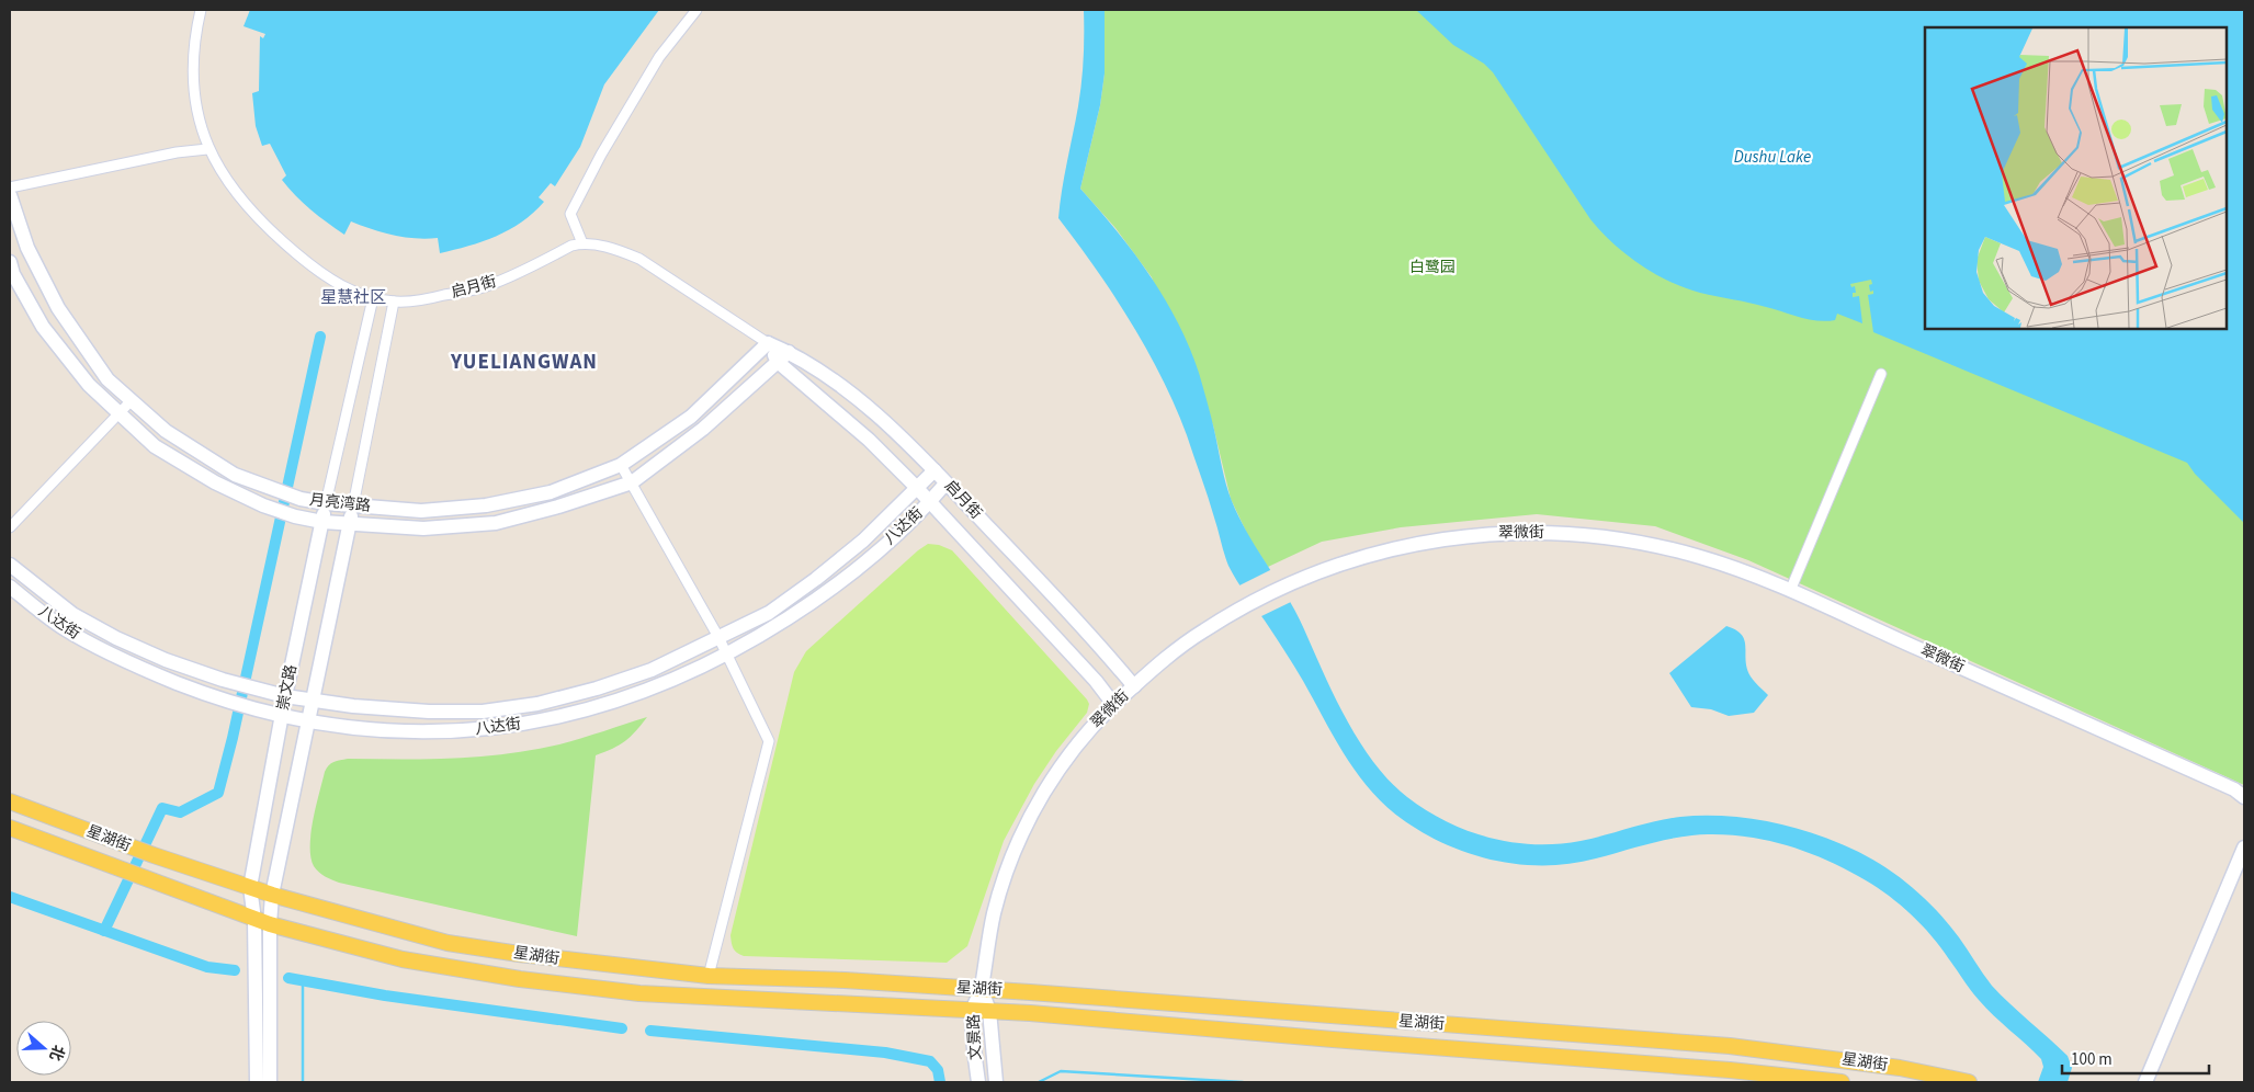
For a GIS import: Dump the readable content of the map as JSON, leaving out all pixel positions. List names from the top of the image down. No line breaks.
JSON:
{"streets":{"main road":["星湖街"],"street":["启月街","月亮湾路","八达街","翠微街","崇文路","文景路"]},"crossings":[["启月街","月亮湾路"],["启月街","八达街"],["启月街","翠微街"],["启月街","崇文路"],["月亮湾路","崇文路"],["八达街","崇文路"],["翠微街","星湖街"],["翠微街","文景路"],["崇文路","星湖街"],["星湖街","文景路"]],"districts":["星慧社区","YUELIANGWAN"],"water":["Dushu Lake"],"parks":["白鹭园"],"scale_bar":"100 m","north":"right"}
